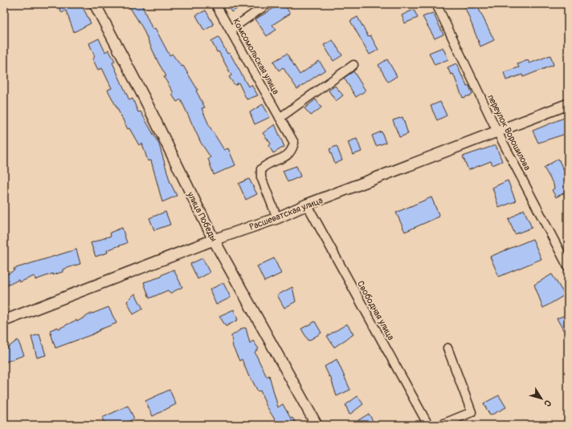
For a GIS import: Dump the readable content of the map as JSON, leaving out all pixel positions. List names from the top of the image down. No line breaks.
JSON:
{"streets":{"street":["Комсомольская улица","переулок Ворошилова","Расшеватская улица","улица Победы","Свободная улица"]},"crossings":[["Комсомольская улица","Расшеватская улица"],["переулок Ворошилова","Расшеватская улица"],["Расшеватская улица","улица Победы"],["Расшеватская улица","Свободная улица"]],"north":"bottom right"}
